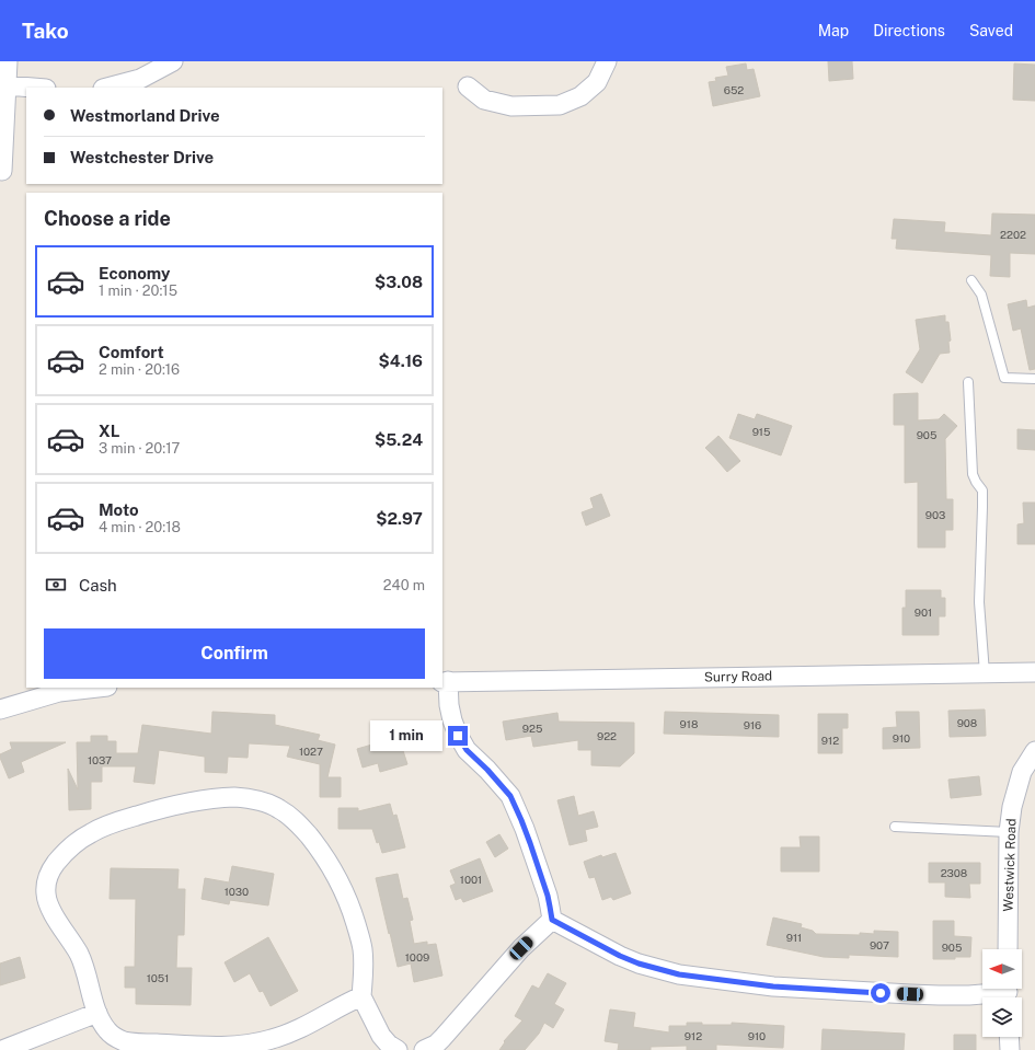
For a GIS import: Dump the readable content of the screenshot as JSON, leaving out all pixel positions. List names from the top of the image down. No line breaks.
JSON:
{"streets":{"street":["Surry Road","Westwick Road"]},"house_numbers":["652","2202","915","905","903","901","908","918","916","925","922","910","912","1027","1037","2308","1001","1030","911","907","905","1009","1051","912","910"],"north":"left","page":{"header":"Tako","nav":["Map","Directions","Saved"],"banner":["Westmorland Drive","Westchester Drive"],"heading":"Choose a ride","list":[{"name":"Economy","note":"1 min · 20:15","value":"$3.08"},{"name":"Comfort","note":"2 min · 20:16","value":"$4.16"},{"name":"XL","note":"3 min · 20:17","value":"$5.24"},{"name":"Moto","note":"4 min · 20:18","value":"$2.97"}],"pay":["Cash","240 m"],"buttons":"Confirm","bubble":"1 min"}}
